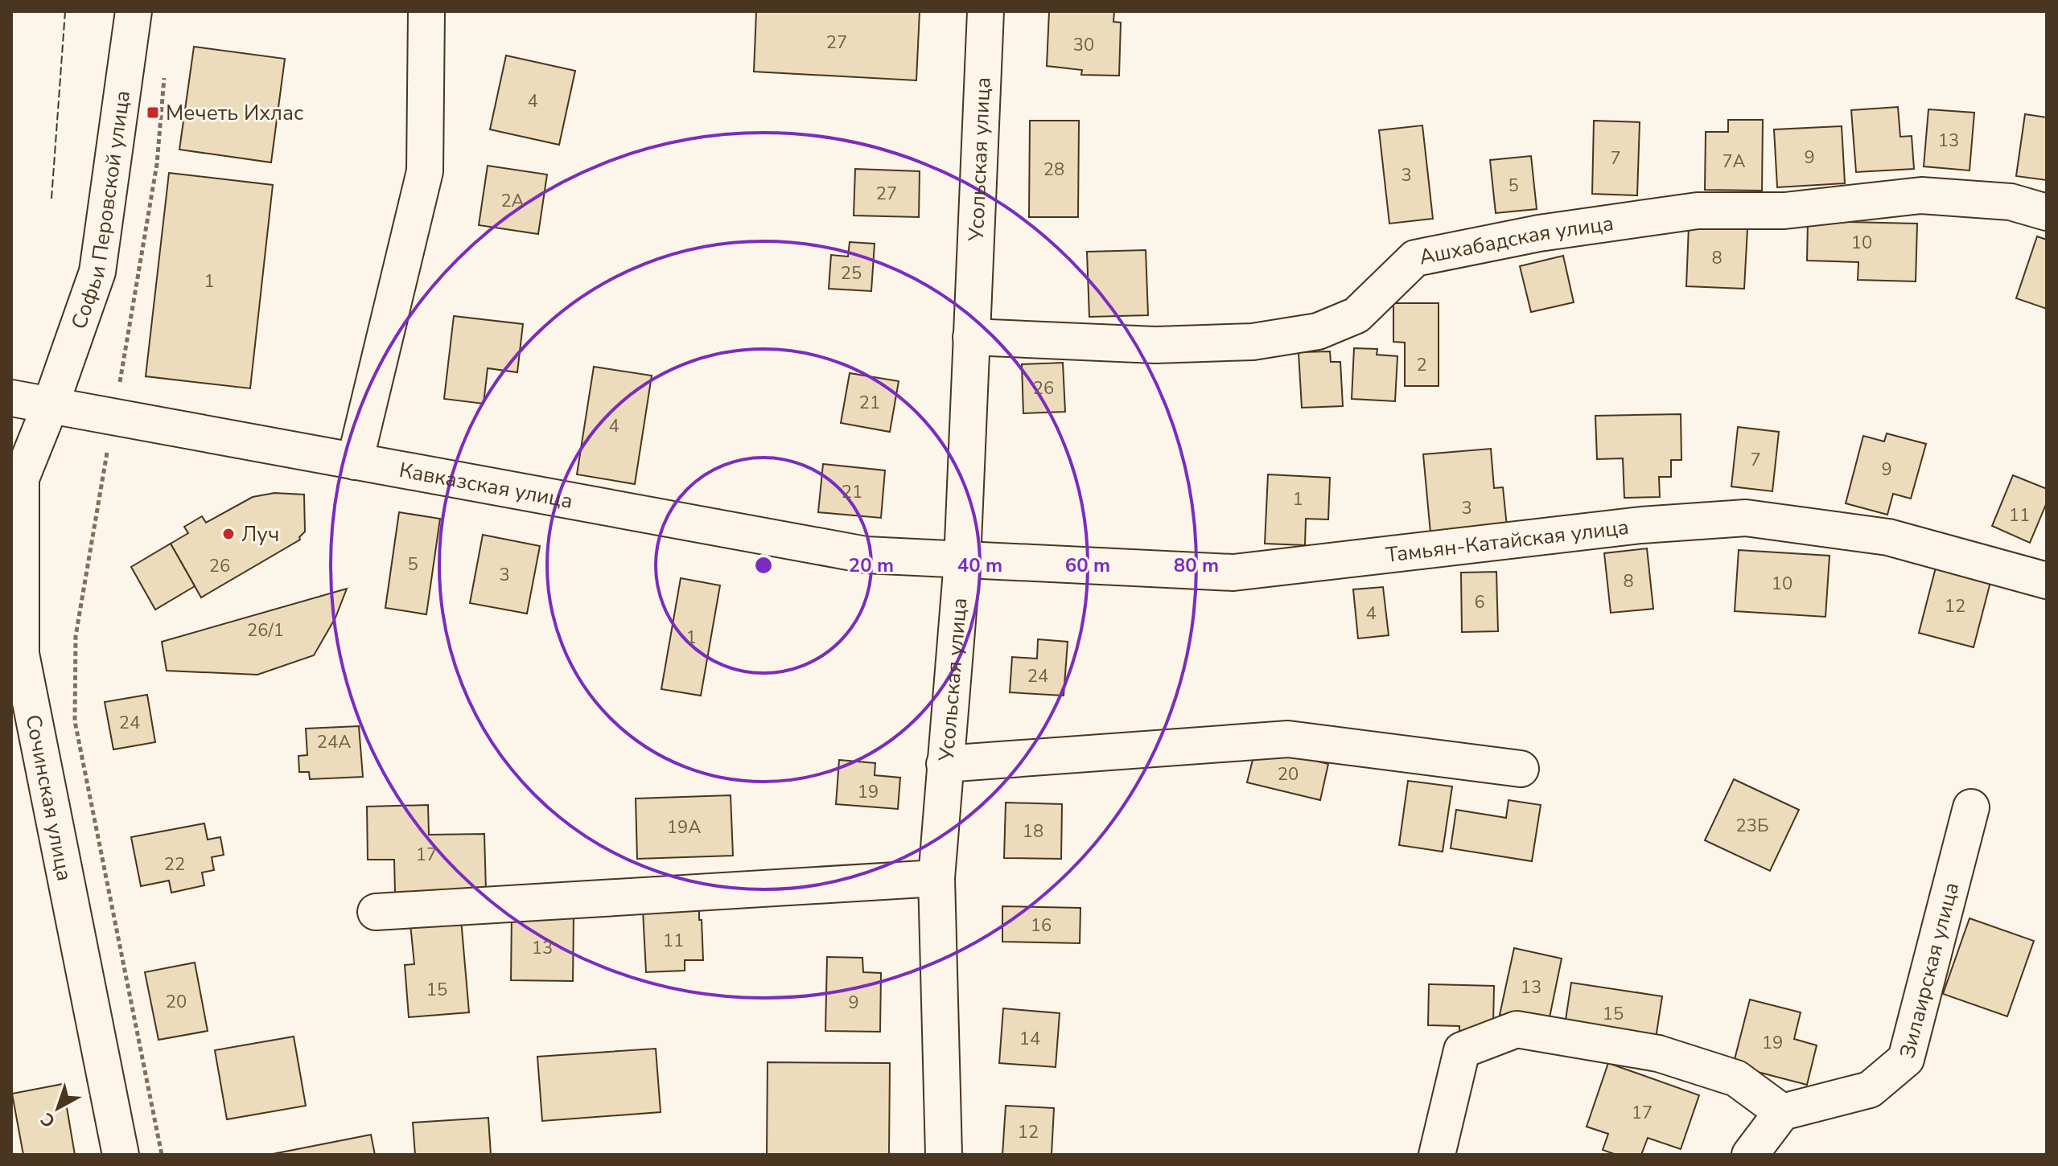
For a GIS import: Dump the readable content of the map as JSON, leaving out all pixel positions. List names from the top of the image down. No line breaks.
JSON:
{"streets":{"street":["Усольская улица","Софьи Перовской улица","Ашхабадская улица","Кавказская улица","Тамьян-Катайская улица","Сочинская улица","Зилаирская улица"]},"crossings":[["Усольская улица","Ашхабадская улица"],["Усольская улица","Кавказская улица"],["Усольская улица","Тамьян-Катайская улица"],["Софьи Перовской улица","Кавказская улица"],["Софьи Перовской улица","Сочинская улица"],["Кавказская улица","Тамьян-Катайская улица"],["Кавказская улица","Сочинская улица"]],"places":{"transit":["Мечеть Ихлас"],"other":["Луч"]},"house_numbers":["27","30","4","13","9","7","7А","28","3","5","27","2А","10","8","25","1","2","26","21","4","7","9","21","1","3","11","5","26","3","8","10","6","12","4","26/1","1","24","24","24А","20","19","23Б","19А","18","17","22","16","11","13","13","15","20","9","15","14","19","17","12"],"north":"bottom left","rings":["20 m","40 m","60 m","80 m"]}
